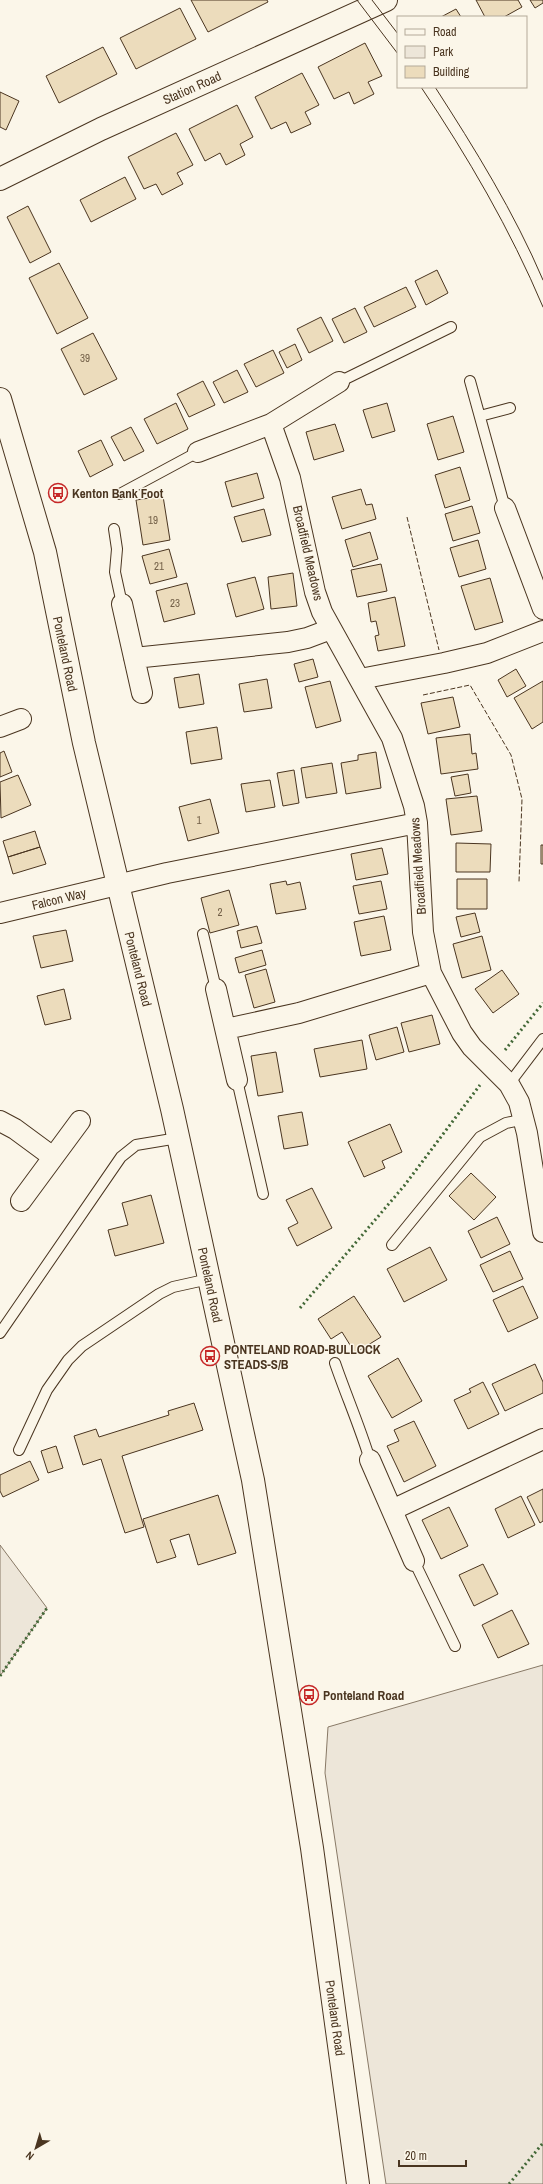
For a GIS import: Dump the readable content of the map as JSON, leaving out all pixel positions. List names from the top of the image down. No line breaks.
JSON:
{"streets":{"main road":["Station Road","Ponteland Road"],"street":["Broadfield Meadows","Falcon Way"]},"crossings":[["Broadfield Meadows","Falcon Way"],["Ponteland Road","Falcon Way"]],"places":{"bus stop":["Kenton Bank Foot","PONTELAND ROAD-BULLOCK STEADS-S/B","Ponteland Road"]},"house_numbers":["39","19","21","23","1","2"],"legend":["Road","Park","Building"],"scale_bar":"20 m","north":"bottom left"}
